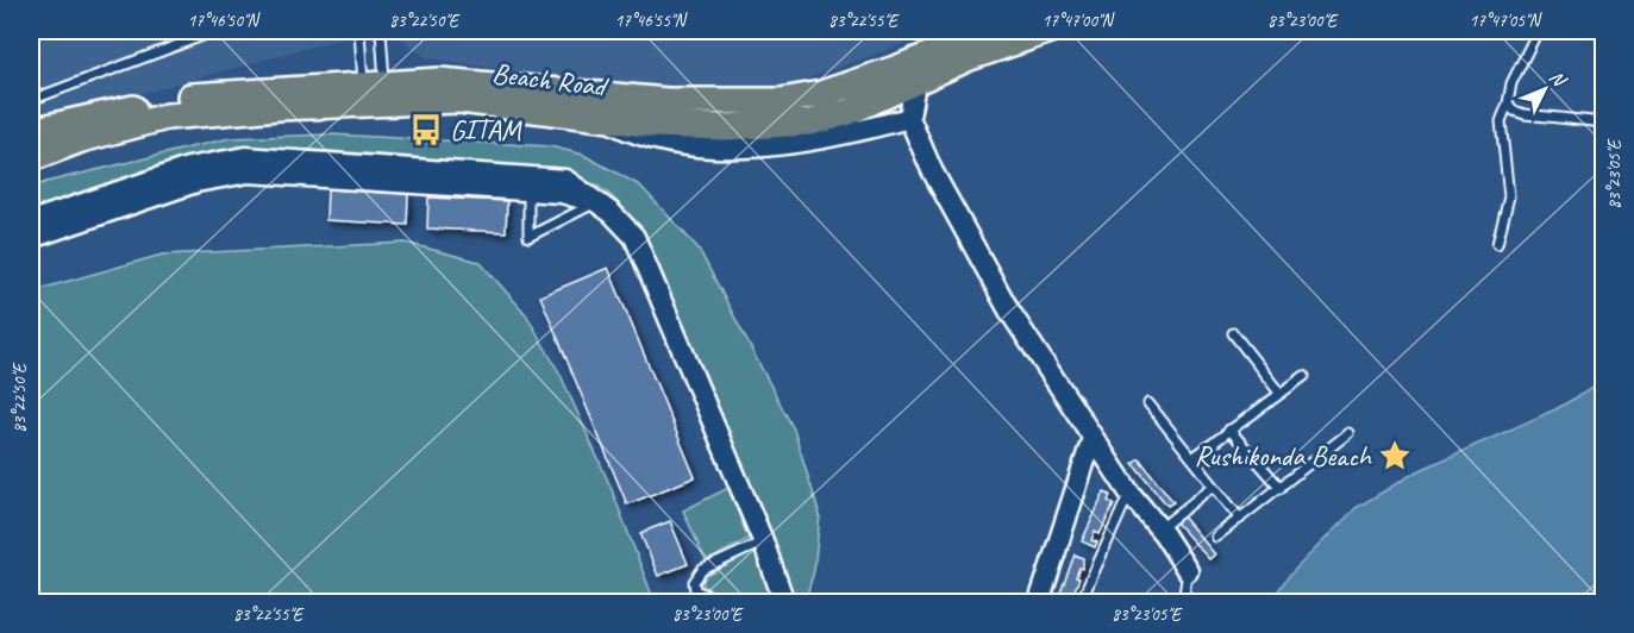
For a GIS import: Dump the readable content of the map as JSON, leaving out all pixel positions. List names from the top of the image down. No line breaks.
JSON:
{"streets":{"main road":["Beach Road"]},"places":{"bus stop":["GITAM"],"place":["Rushikonda Beach"]},"north":"top right","coordinates":["17°46'50\"N","83°22'50\"E","17°46'55\"N","83°22'55\"E","17°47'00\"N","83°23'00\"E","17°47'05\"N","83°23'05\"E"]}
